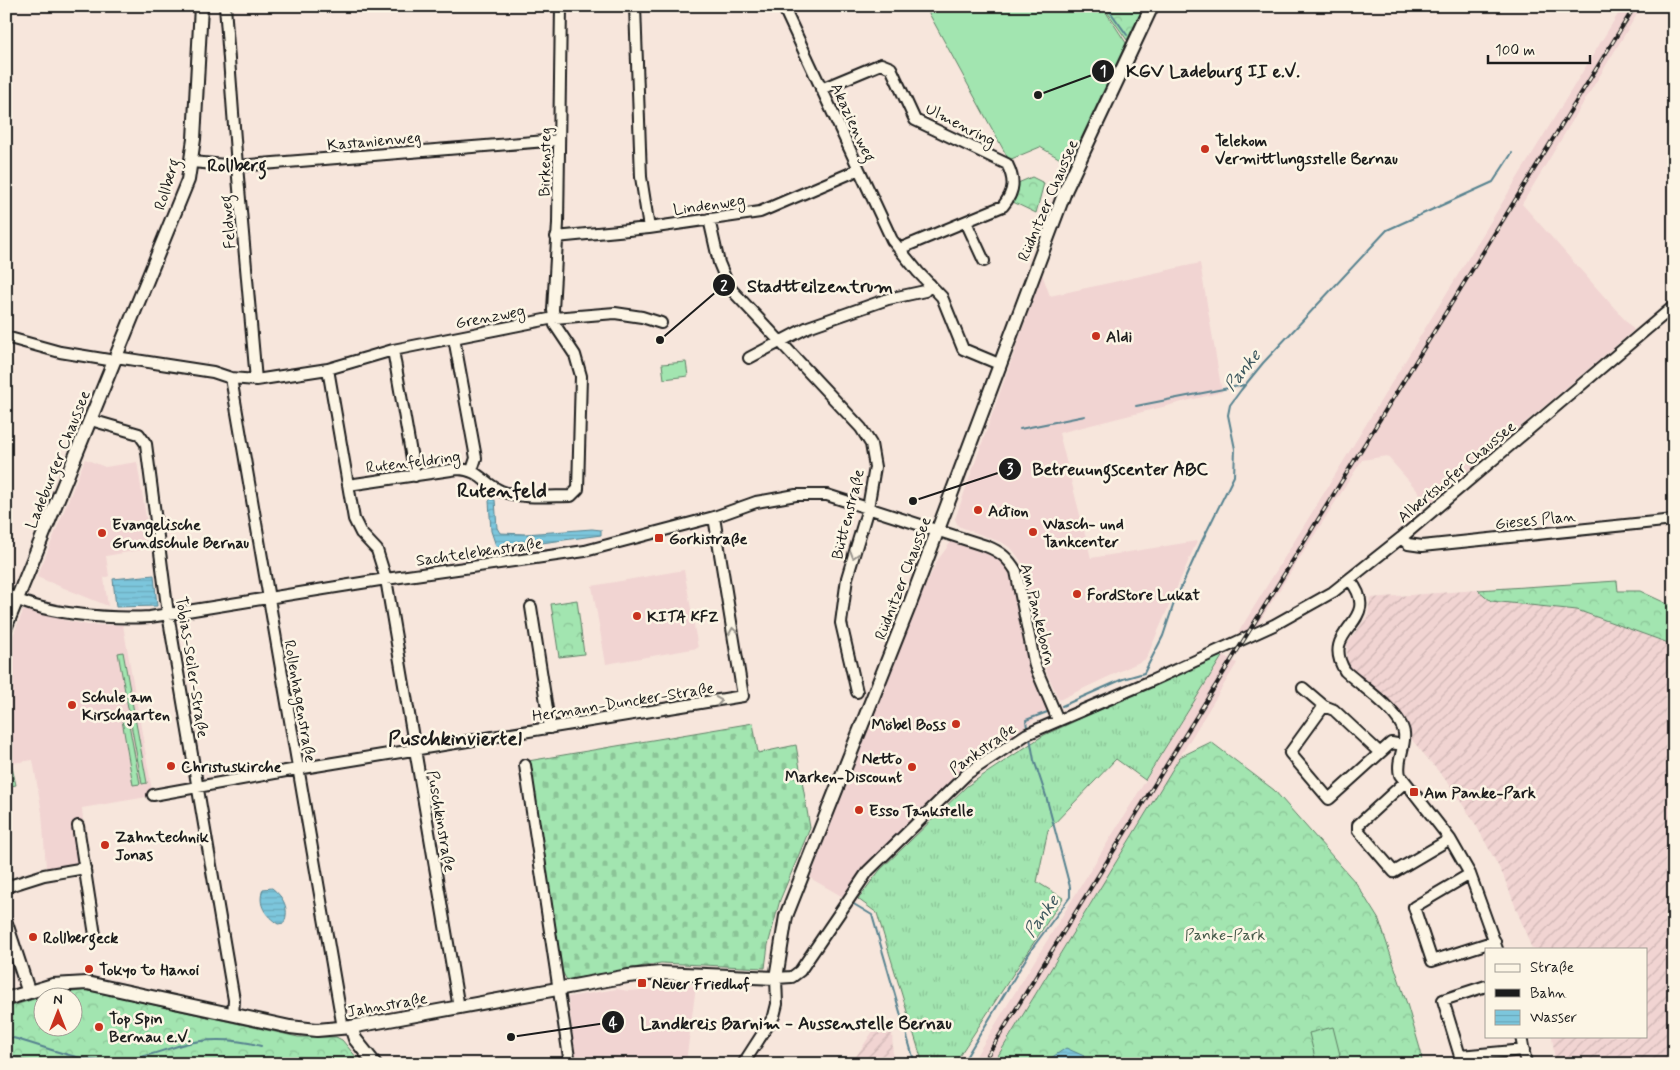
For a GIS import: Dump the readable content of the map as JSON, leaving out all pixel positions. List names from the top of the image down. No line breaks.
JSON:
{"streets":{"main road":["Rollberg","Rüdnitzer Chaussee","Ladeburger Chaussee","Jahnstraße"],"street":["Akazienweg","Ulmenring","Kastanienweg","Birkensteg","Lindenweg","Feldweg","Grenzweg","Rutenfeldring","Albertshofer Chaussee","Büttenstraße","Gieses Plan","Sachtelebenstraße","Am Pankeborn","Tobias-Seiler-Straße","Rollenhagenstraße","Hermann-Duncker-Straße","Pankstraße","Puschkinstraße"]},"crossings":[["Akazienweg","Ulmenring"],["Akazienweg","Rüdnitzer Chaussee"],["Akazienweg","Lindenweg"],["Kastanienweg","Birkensteg"],["Kastanienweg","Rollberg"],["Kastanienweg","Feldweg"],["Birkensteg","Lindenweg"],["Birkensteg","Grenzweg"],["Birkensteg","Rutenfeldring"],["Rollberg","Ladeburger Chaussee"],["Rüdnitzer Chaussee","Sachtelebenstraße"],["Rüdnitzer Chaussee","Am Pankeborn"],["Rüdnitzer Chaussee","Pankstraße"],["Rüdnitzer Chaussee","Jahnstraße"],["Lindenweg","Büttenstraße"],["Feldweg","Grenzweg"],["Grenzweg","Rutenfeldring"],["Ladeburger Chaussee","Sachtelebenstraße"],["Ladeburger Chaussee","Tobias-Seiler-Straße"],["Rutenfeldring","Sachtelebenstraße"],["Rutenfeldring","Puschkinstraße"],["Albertshofer Chaussee","Gieses Plan"],["Albertshofer Chaussee","Pankstraße"],["Büttenstraße","Sachtelebenstraße"],["Sachtelebenstraße","Am Pankeborn"],["Sachtelebenstraße","Tobias-Seiler-Straße"],["Sachtelebenstraße","Rollenhagenstraße"],["Sachtelebenstraße","Hermann-Duncker-Straße"],["Sachtelebenstraße","Puschkinstraße"],["Am Pankeborn","Pankstraße"],["Tobias-Seiler-Straße","Hermann-Duncker-Straße"],["Tobias-Seiler-Straße","Jahnstraße"],["Rollenhagenstraße","Hermann-Duncker-Straße"],["Rollenhagenstraße","Jahnstraße"],["Hermann-Duncker-Straße","Puschkinstraße"],["Pankstraße","Jahnstraße"],["Puschkinstraße","Jahnstraße"]],"districts":["Rollberg","Rutenfeld","Puschkinviertel"],"water":["Panke"],"parks":["Panke-Park"],"places":{"other":["KGV Ladeburg II e.V.","Telekom Vermittlungsstelle Bernau","Aldi","Stadtteilzentrum","Betreuungscenter ABC","Action","Wasch- und Tankcenter","Evangelische Grundschule Bernau","FordStore Lukat","KITA KFZ","Schule am Kirschgarten","Möbel Boss","Christuskirche","Netto Marken-Discount","Esso Tankstelle","Zahntechnik Jonas","Rollbergeck","Tokyo to Hanoi","Top Spin Bernau e.V.","Landkreis Barnim - Aussenstelle Bernau"],"transit":["Gorkistraße","Am Panke-Park","Neuer Friedhof"]},"legend":["Straße","Bahn","Wasser"],"scale_bar":"100 m","north":"top"}
